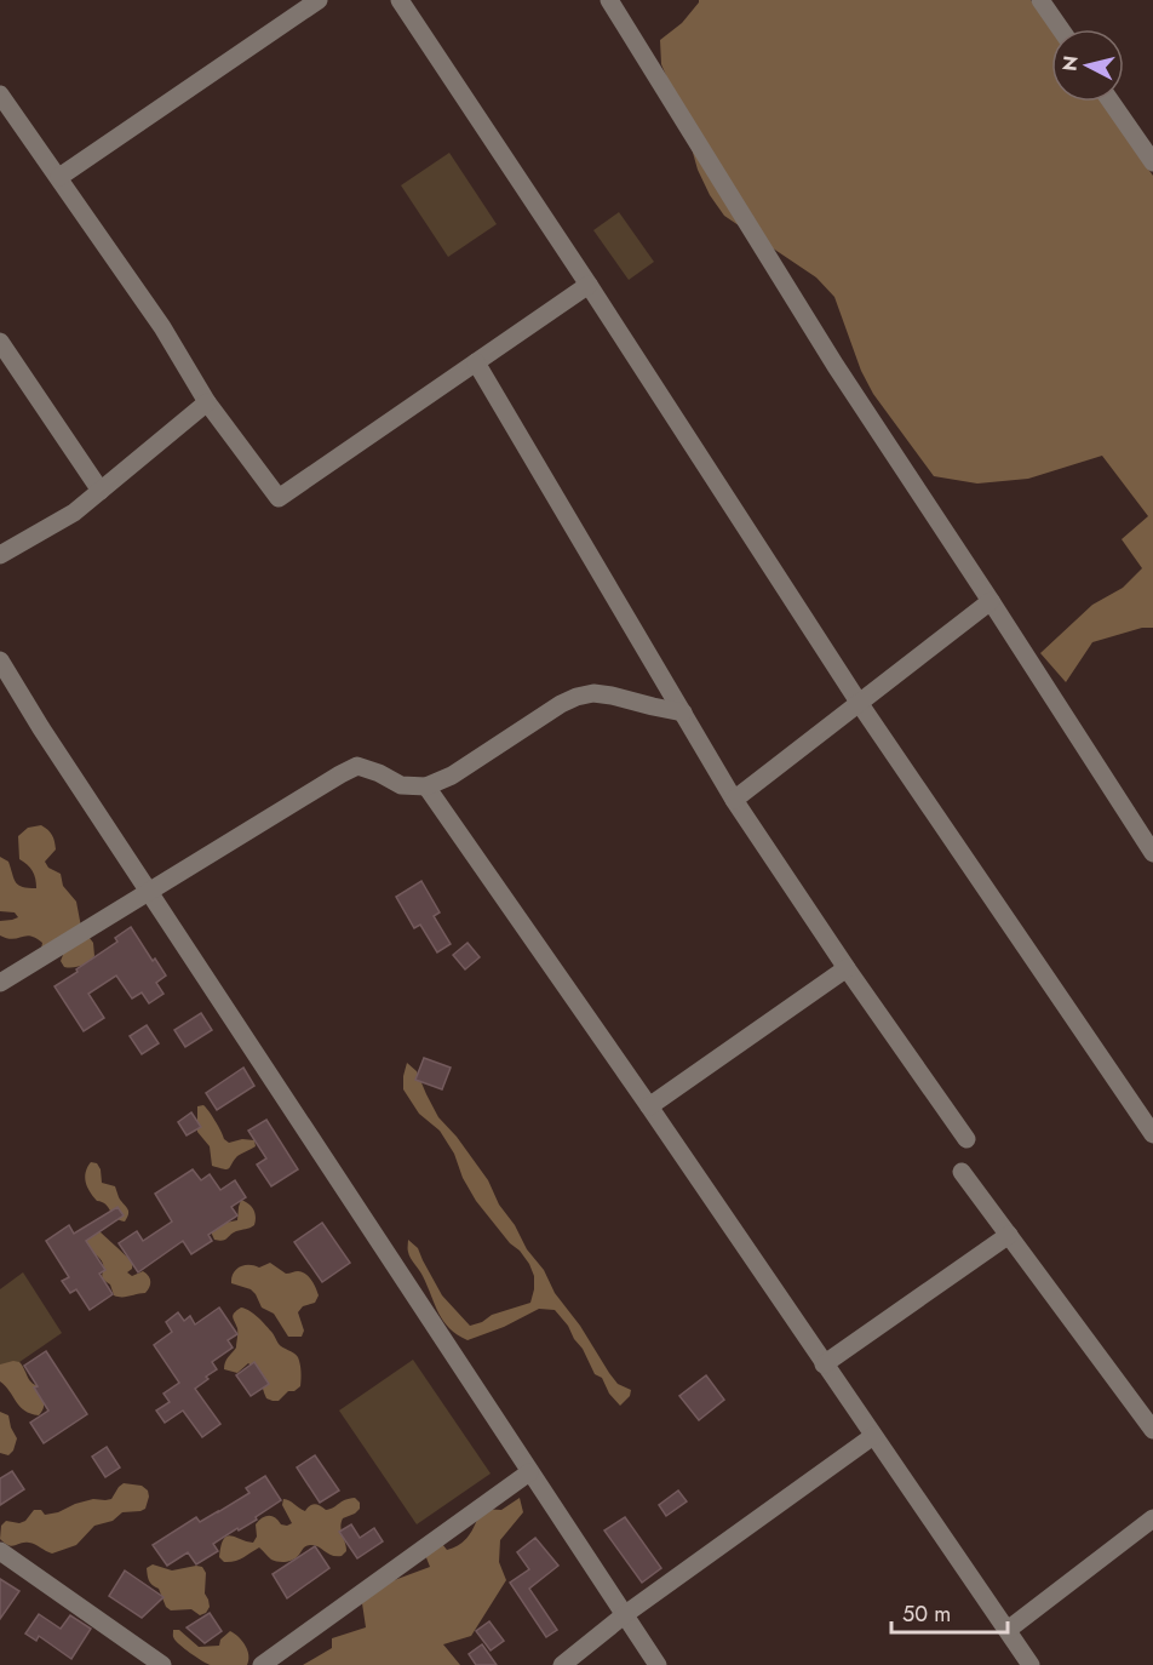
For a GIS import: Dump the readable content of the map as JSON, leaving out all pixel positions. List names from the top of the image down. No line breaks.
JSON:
{"scale_bar":"50 m","north":"left"}
